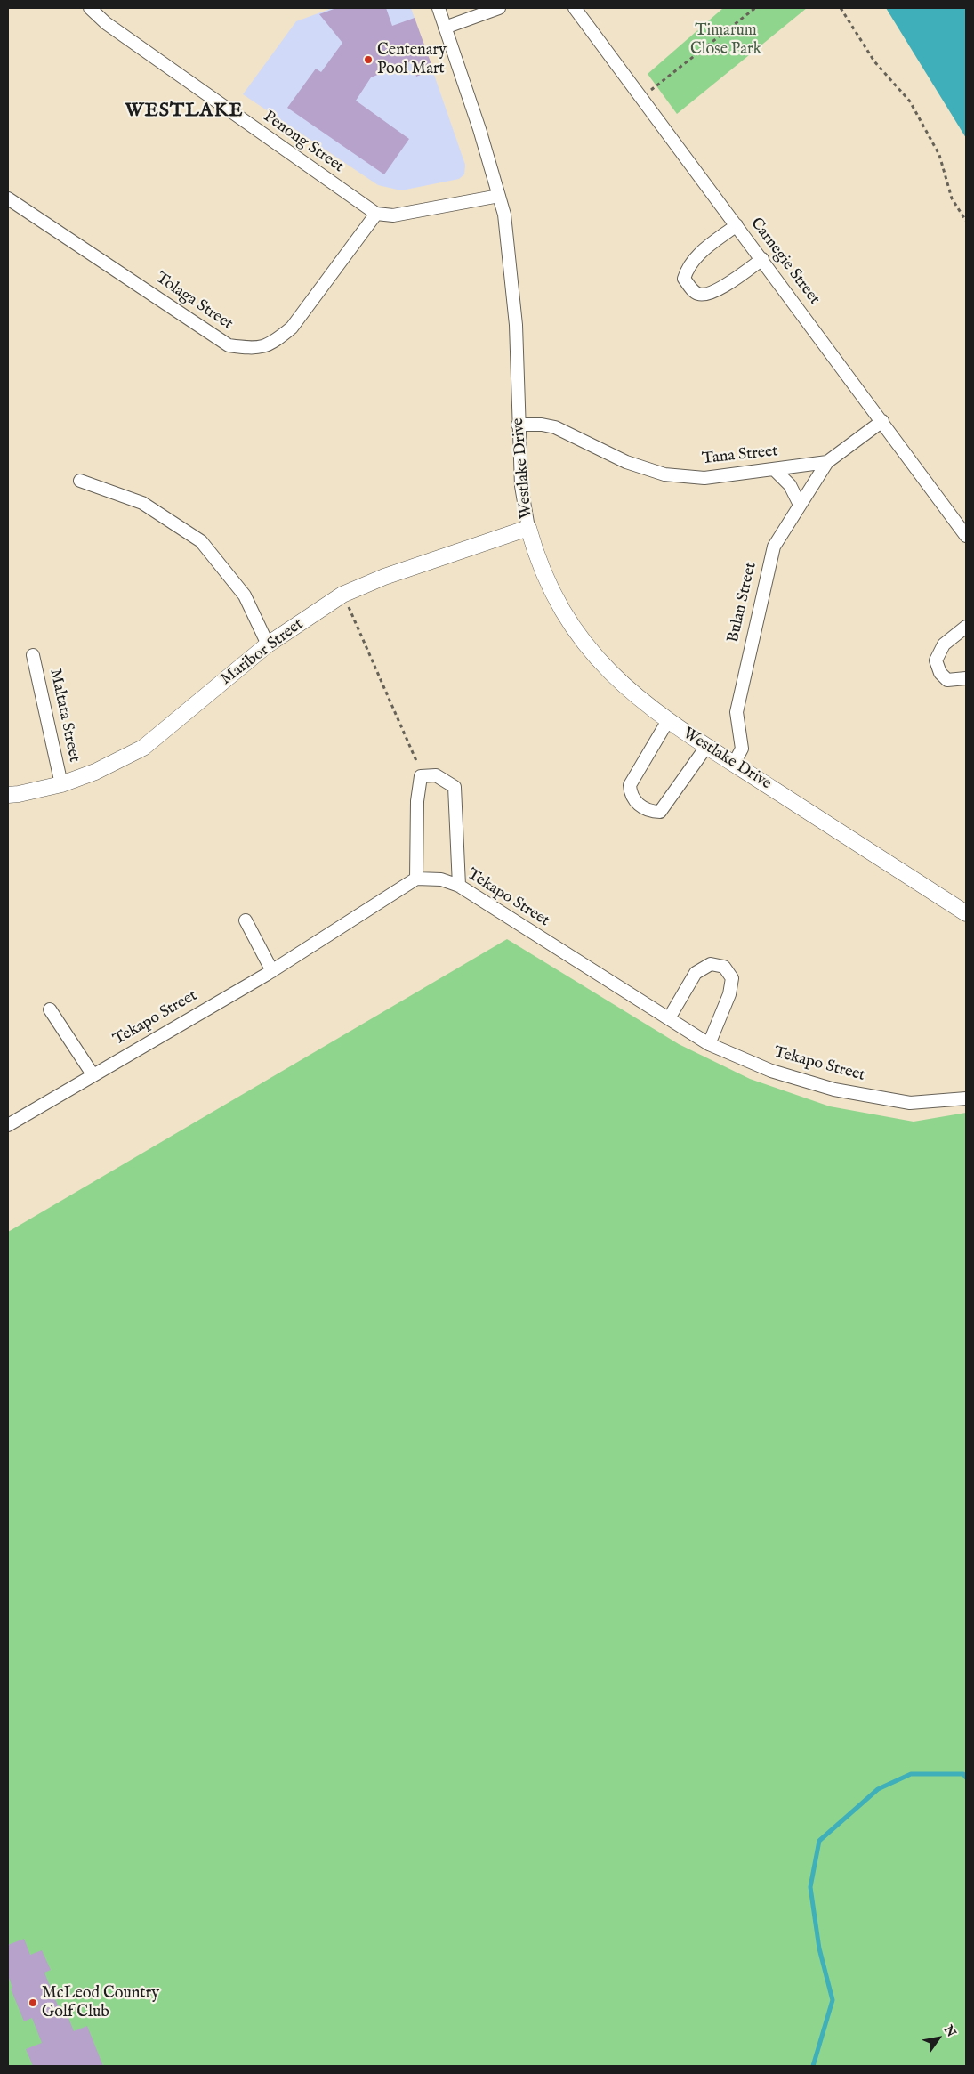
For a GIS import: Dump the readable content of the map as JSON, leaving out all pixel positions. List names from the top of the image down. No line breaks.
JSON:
{"streets":{"street":["Penong Street","Carnegie Street","Tolaga Street","Tana Street","Westlake Drive","Bulan Street","Maribor Street","Maltata Street","Tekapo Street"]},"crossings":[["Penong Street","Tolaga Street"],["Carnegie Street","Tana Street"],["Tana Street","Westlake Drive"],["Tana Street","Bulan Street"],["Westlake Drive","Bulan Street"],["Westlake Drive","Maribor Street"],["Maribor Street","Maltata Street"]],"districts":["WESTLAKE"],"parks":["Timarum Close Park"],"places":["Centenary Pool Mart","McLeod Country Golf Club"],"north":"top right"}
